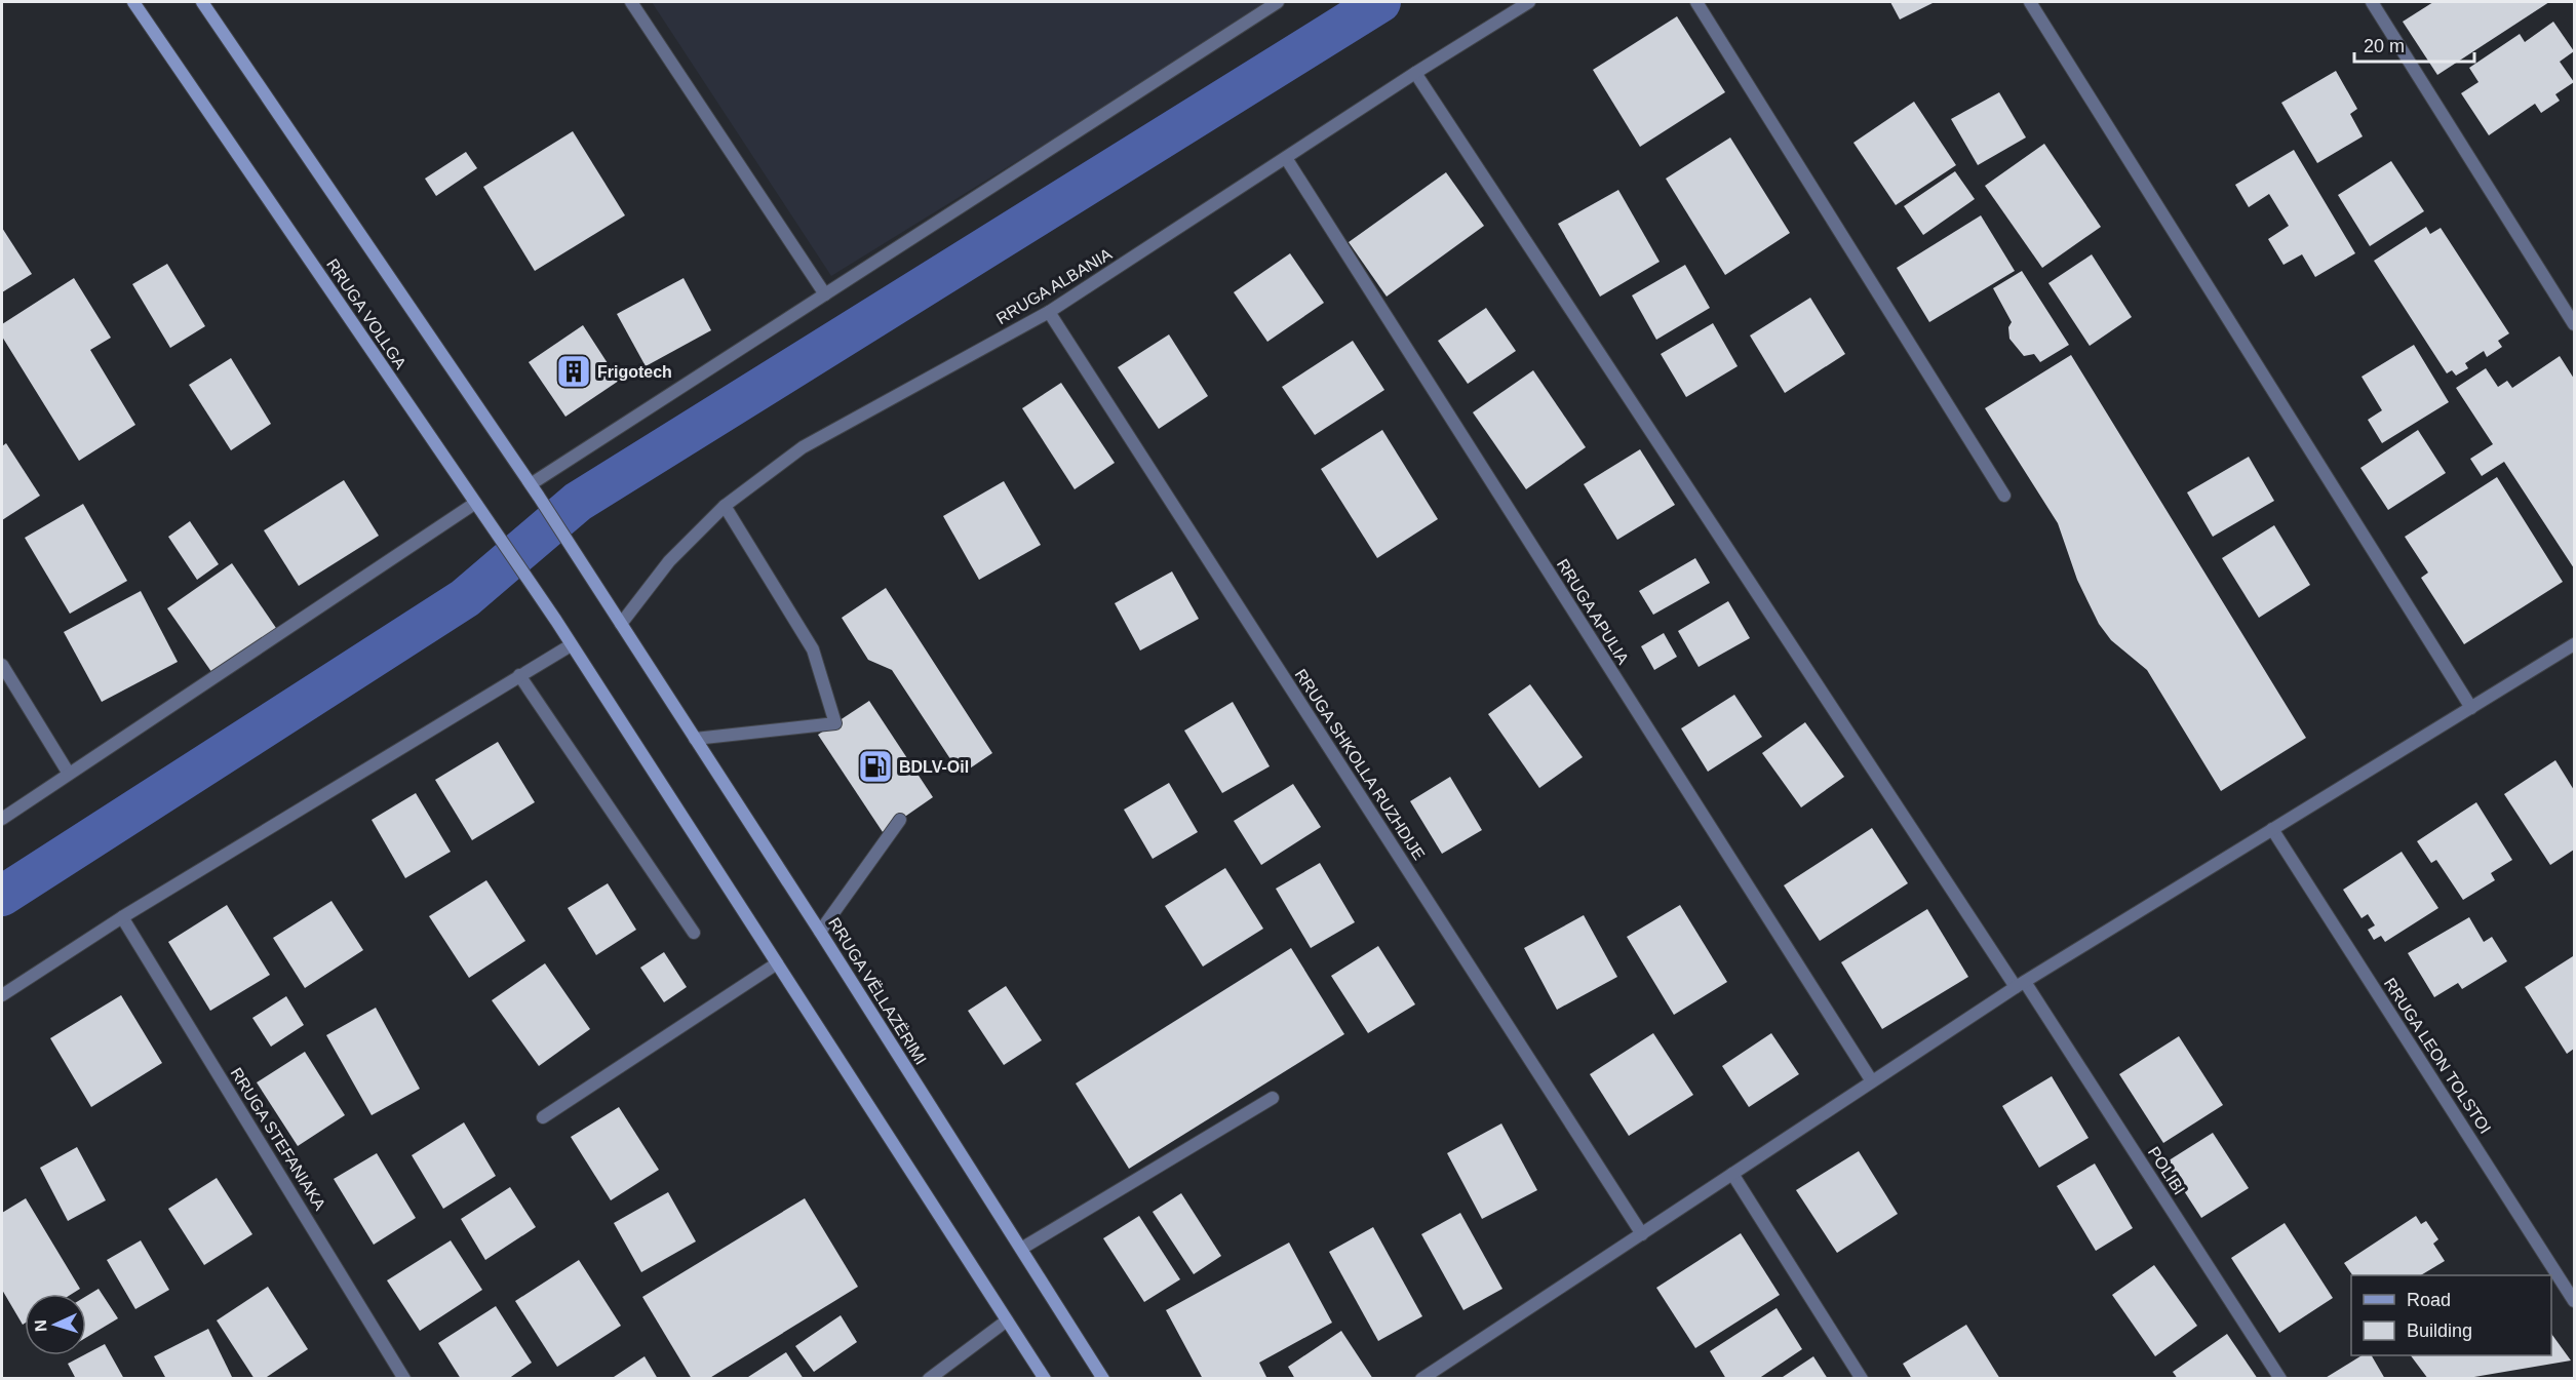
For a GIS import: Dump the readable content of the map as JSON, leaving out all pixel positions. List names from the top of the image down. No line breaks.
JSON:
{"streets":{"main road":["RRUGA VOLLGA","RRUGA VËLLAZËRIMI"],"street":["RRUGA ALBANIA","RRUGA APULIA","RRUGA SHKOLLA RUZHDIJE","RRUGA LEON TOLSTOI","RRUGA STEFANIAKA","POLIBI"]},"crossings":[["RRUGA ALBANIA","RRUGA APULIA"],["RRUGA ALBANIA","RRUGA SHKOLLA RUZHDIJE"],["RRUGA ALBANIA","RRUGA VËLLAZËRIMI"],["RRUGA ALBANIA","POLIBI"]],"places":{"building":["Frigotech"],"fuel station":["BDLV-Oil"]},"legend":["Road","Building"],"scale_bar":"20 m","north":"left"}
